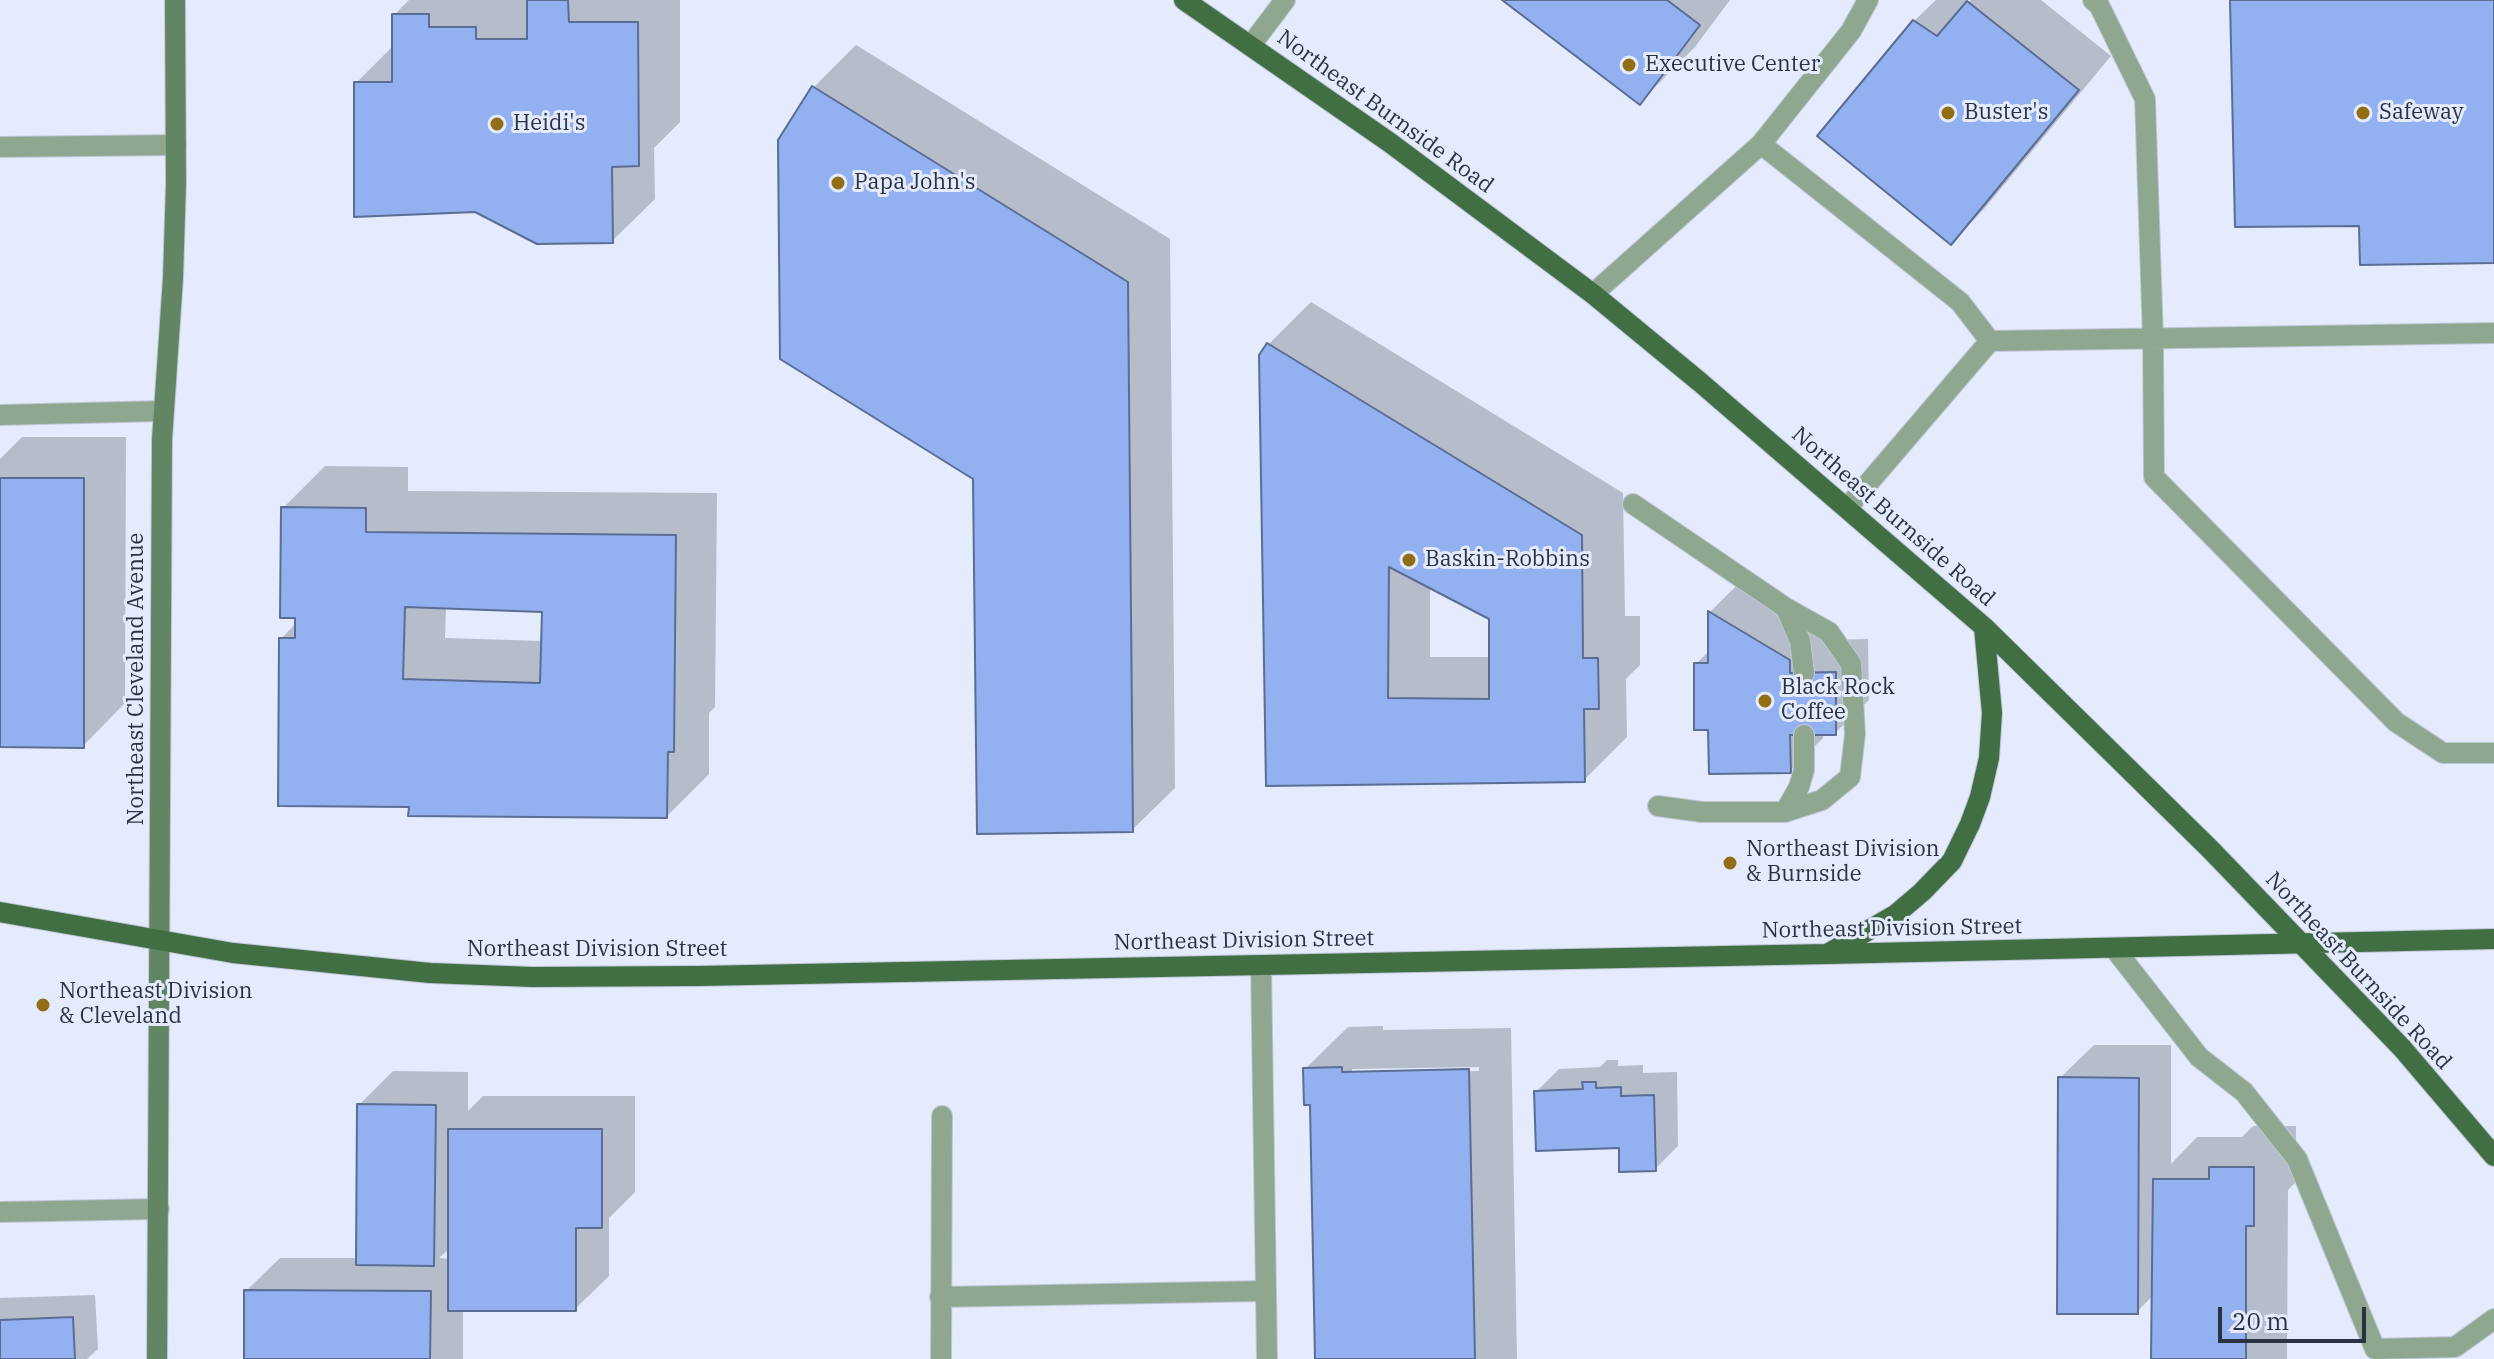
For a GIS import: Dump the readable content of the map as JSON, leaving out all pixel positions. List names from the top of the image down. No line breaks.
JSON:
{"streets":{"main road":["Northeast Burnside Road","Northeast Cleveland Avenue","Northeast Division Street"]},"crossings":[["Northeast Burnside Road","Northeast Division Street"],["Northeast Cleveland Avenue","Northeast Division Street"]],"places":["Executive Center","Buster's","Safeway","Heidi's","Papa John's","Baskin-Robbins","Black Rock Coffee","Northeast Division & Burnside","Northeast Division & Cleveland"],"scale_bar":"20 m"}
